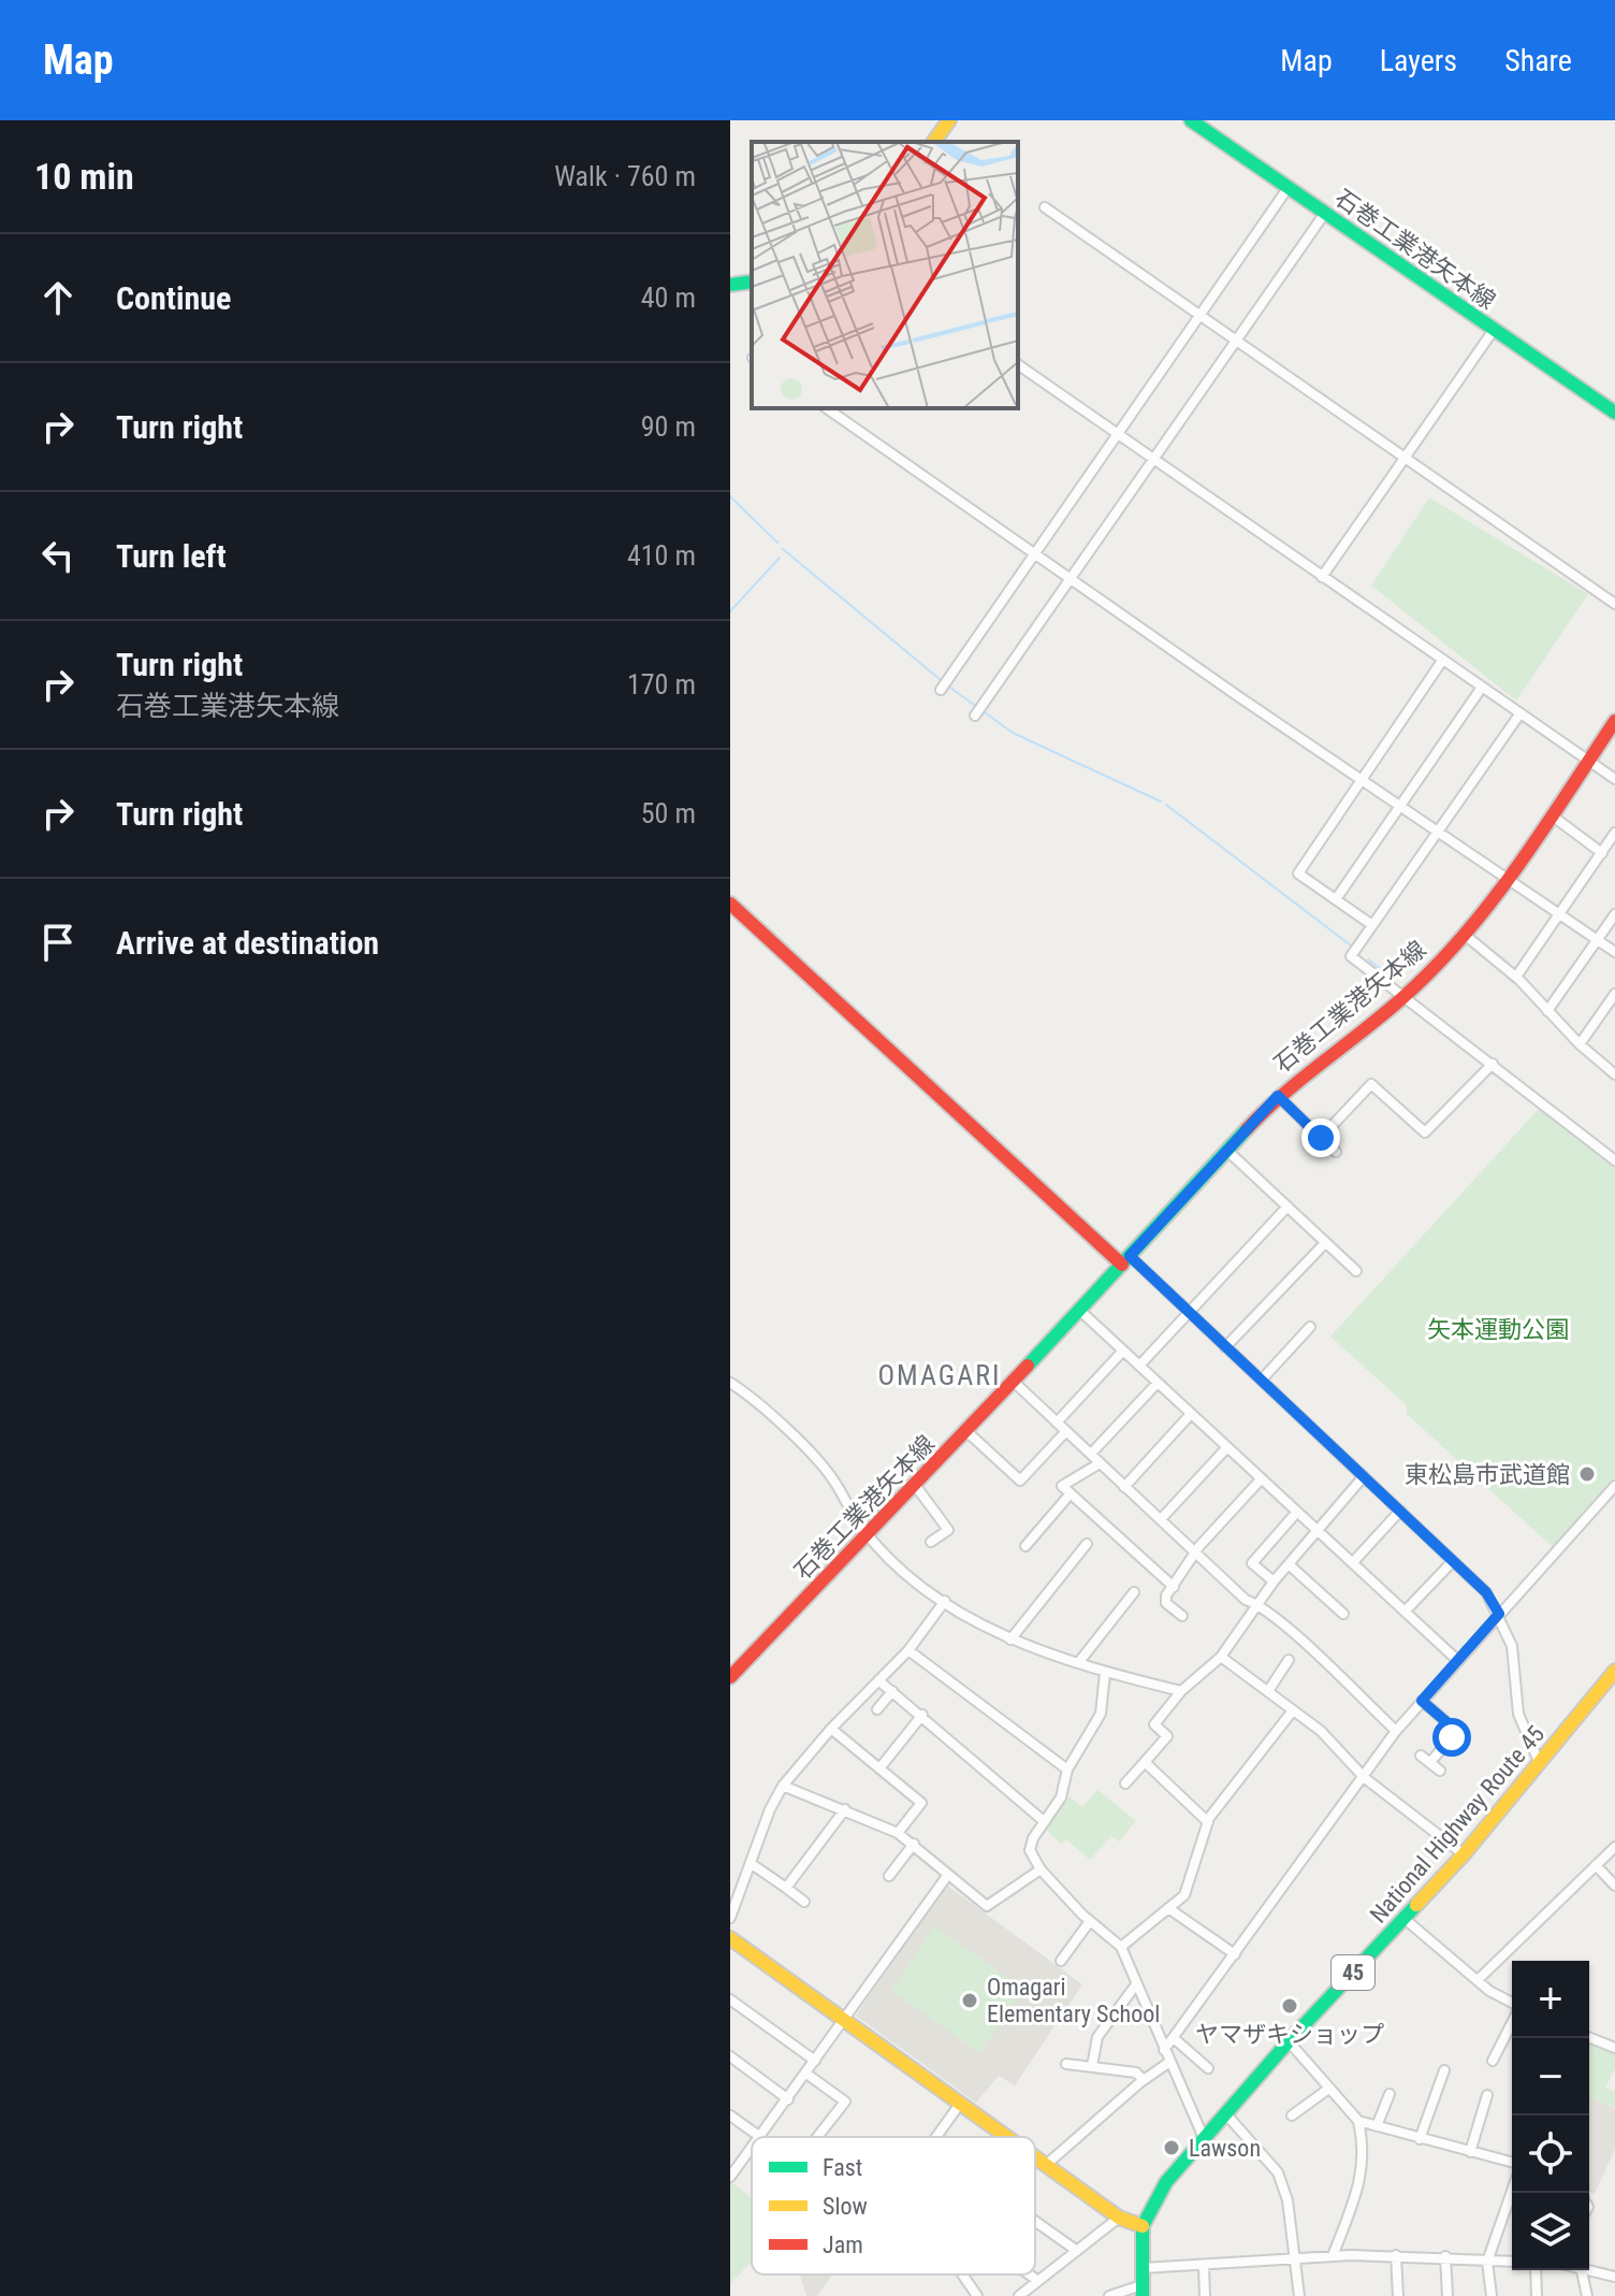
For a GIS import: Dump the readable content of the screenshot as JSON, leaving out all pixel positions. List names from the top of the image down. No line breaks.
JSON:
{"streets":{"main road":["石巻工業港矢本線","National Highway Route 45","45"]},"districts":["OMAGARI"],"parks":["矢本運動公園"],"places":["東松島市武道館","Omagari Elementary School","ヤマザキショップ","Lawson"],"legend":["Fast","Slow","Jam"],"page":{"header":"Map","nav":["Map","Layers","Share"],"heading":["10 min","Walk · 760 m"],"list":[["Continue","40 m"],["Turn right","90 m"],["Turn left","410 m"],["Turn right","石巻工業港矢本線","170 m"],["Turn right","50 m"],"Arrive at destination"],"map_buttons":["+","−"]}}
